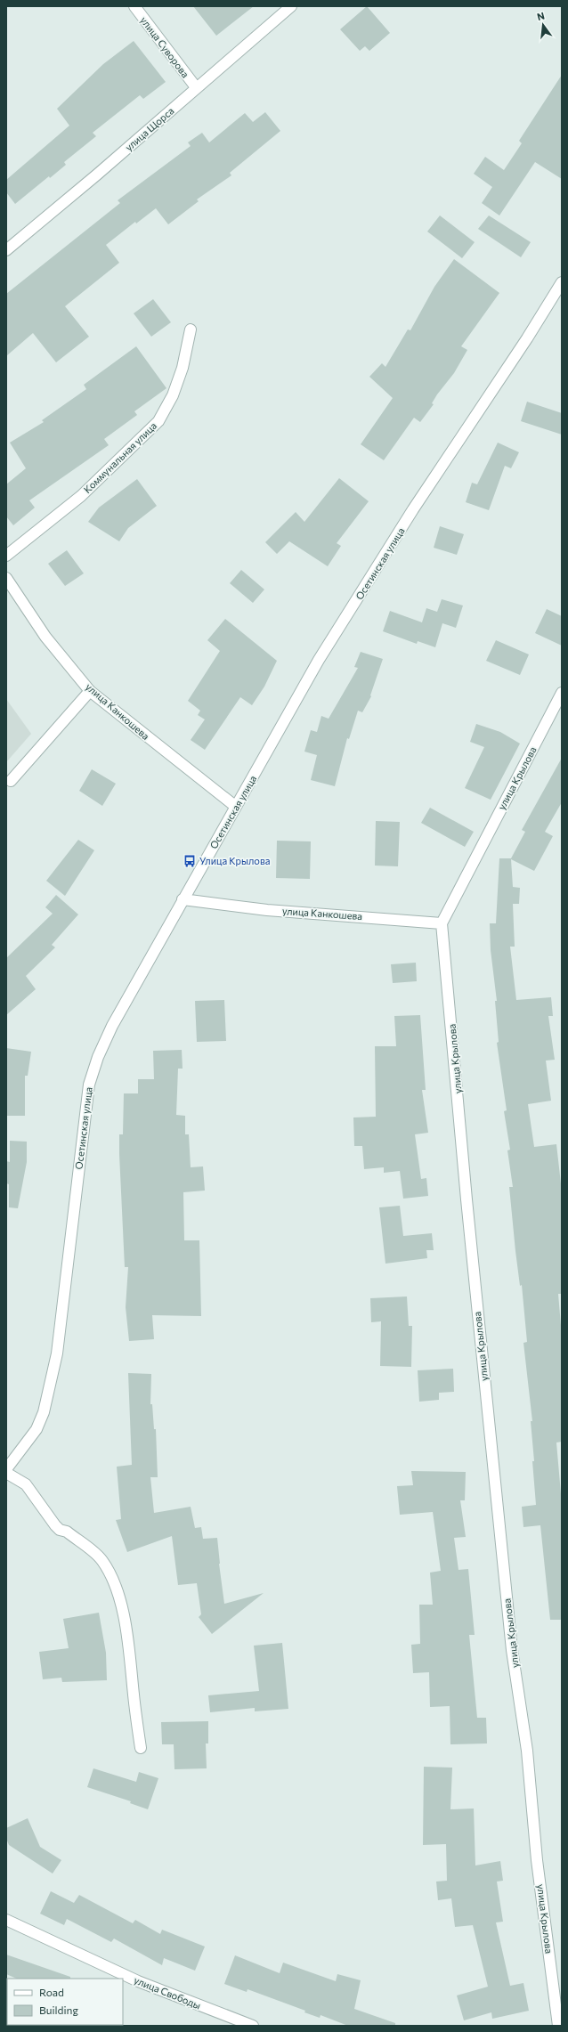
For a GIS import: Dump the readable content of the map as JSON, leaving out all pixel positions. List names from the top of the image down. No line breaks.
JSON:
{"streets":{"street":["улица Суворова","улица Щорса","Коммунальная улица","Осетинская улица","улица Канкошева","улица Крылова","улица Свободы"]},"crossings":[["улица Суворова","улица Щорса"],["Осетинская улица","улица Канкошева"],["улица Канкошева","улица Крылова"]],"places":{"bus stop":["Улица Крылова"]},"legend":["Road","Building"],"north":"top"}
